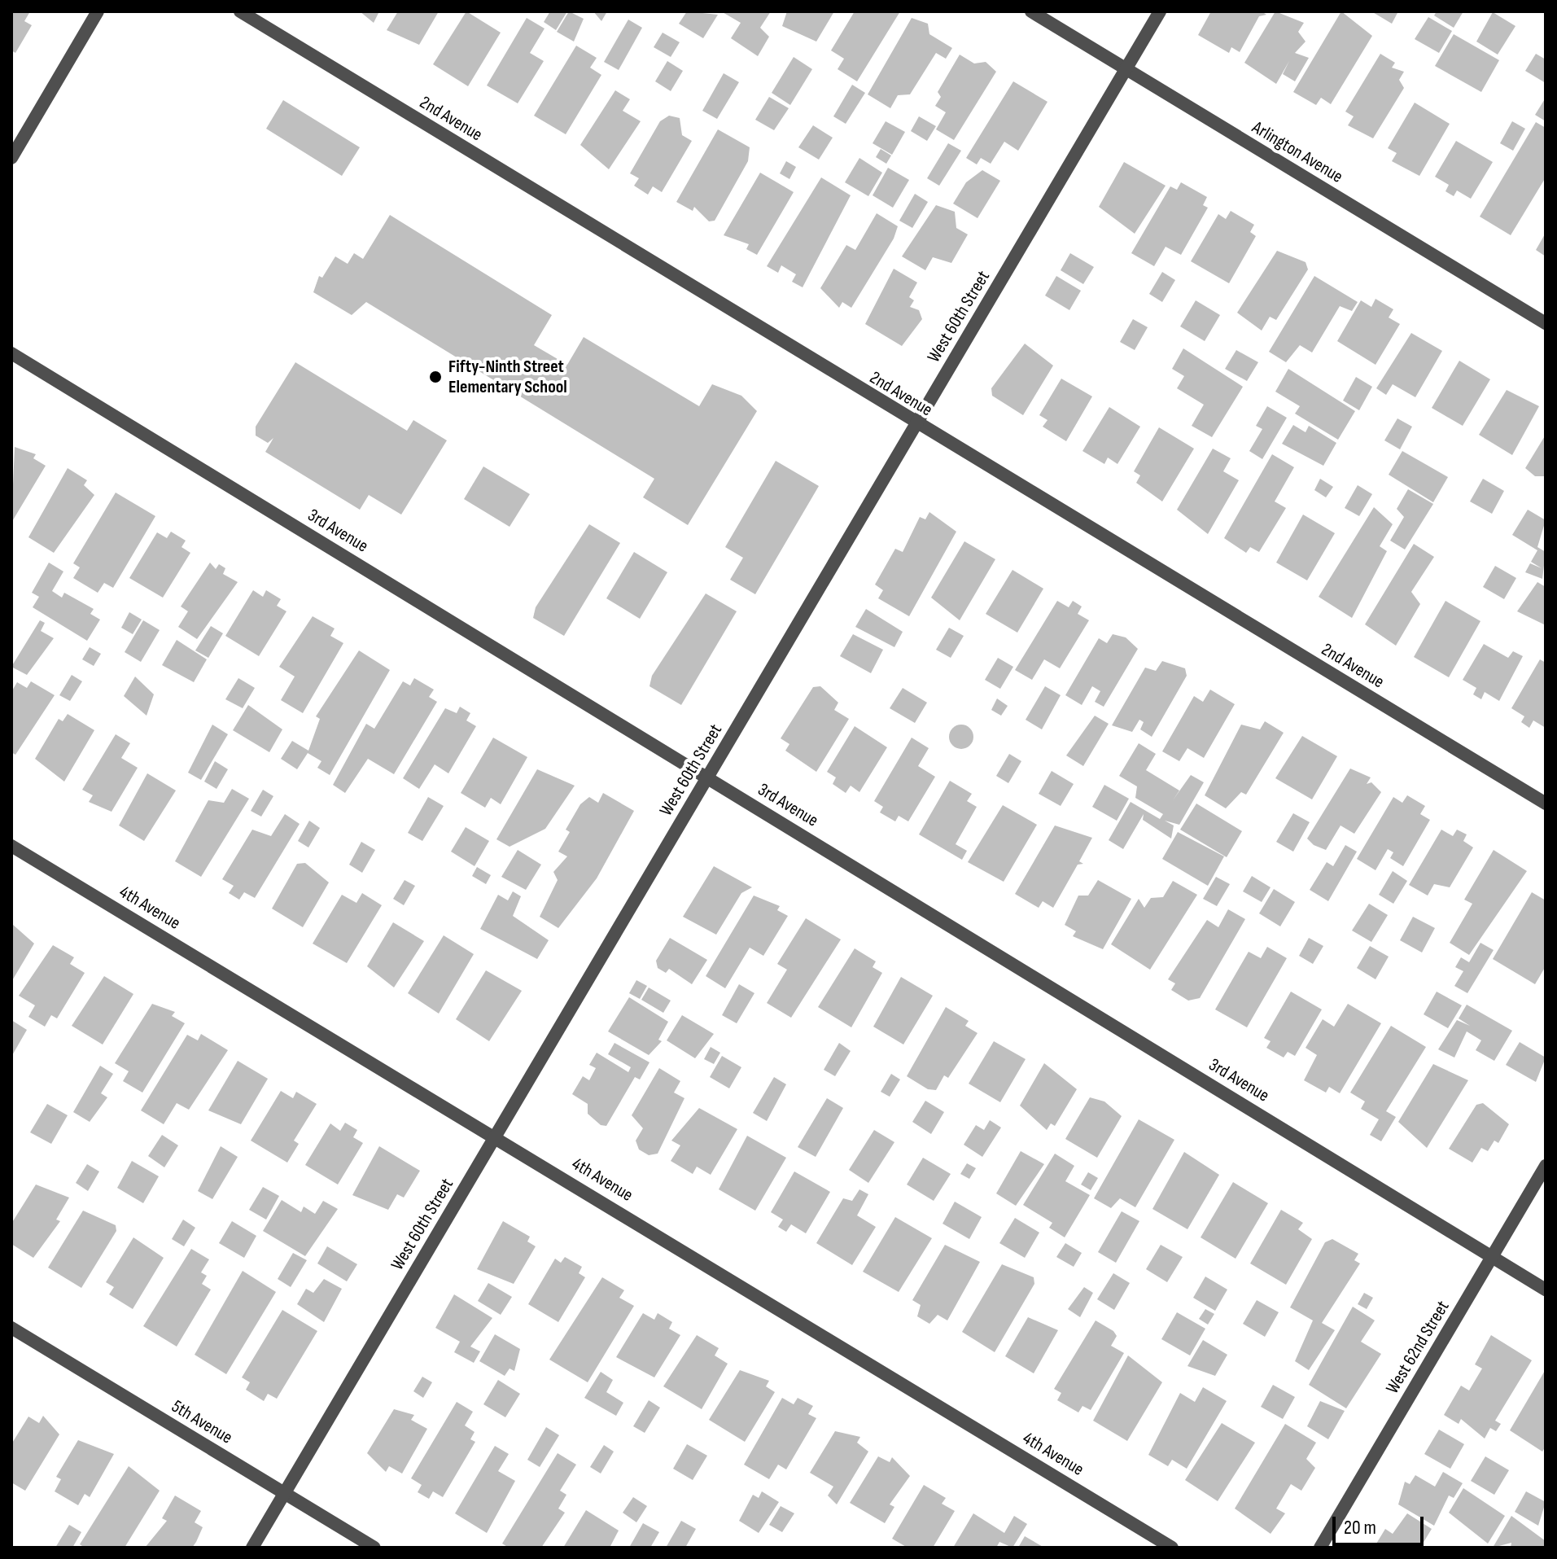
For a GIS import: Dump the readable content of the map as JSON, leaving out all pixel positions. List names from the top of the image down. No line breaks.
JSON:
{"streets":{"street":["2nd Avenue","Arlington Avenue","West 60th Street","3rd Avenue","4th Avenue","West 62nd Street","5th Avenue"]},"crossings":[["2nd Avenue","West 60th Street"],["Arlington Avenue","West 60th Street"],["West 60th Street","3rd Avenue"],["West 60th Street","4th Avenue"],["West 60th Street","5th Avenue"],["3rd Avenue","West 62nd Street"]],"places":["Fifty-Ninth Street Elementary School"],"scale_bar":"20 m"}
